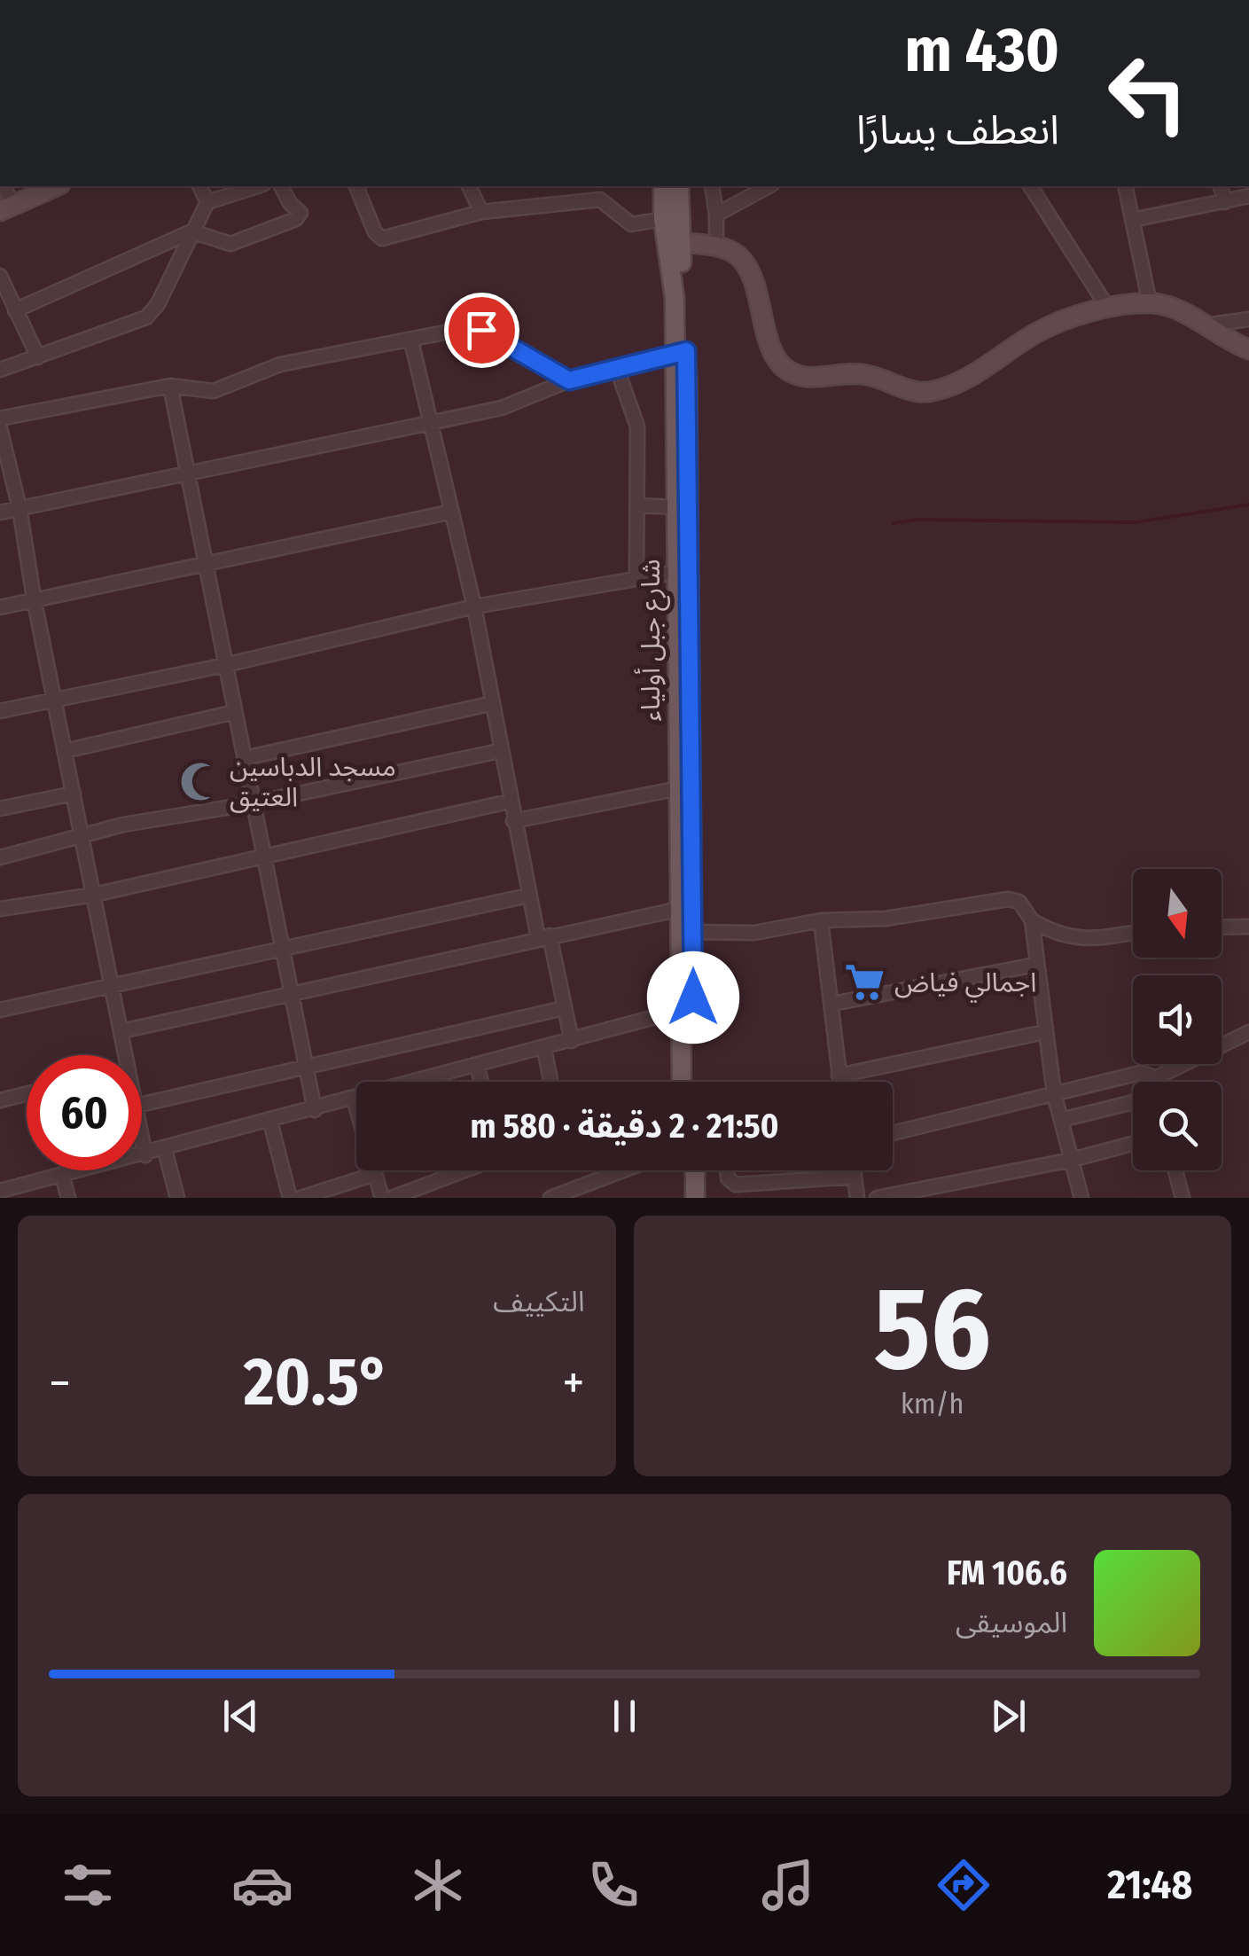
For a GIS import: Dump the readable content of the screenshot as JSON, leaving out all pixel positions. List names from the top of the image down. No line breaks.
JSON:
{"streets":{"main road":["شارع جبل أولياء"]},"places":{"mosque":["مسجد الدباسين العتيق"],"supermarket":["اجمالي فياض"]},"north":"bottom","page":{"turn":["430 m","انعطف يسارًا"],"limit":"60","trip":"21:50 · 2 دقيقة · 580 m","tile":[["56","km/h"],"التكييف"],"heat":["−","20.5°","+"],"song":["106.6 FM","الموسيقى"],"tabs":"21:48"}}
